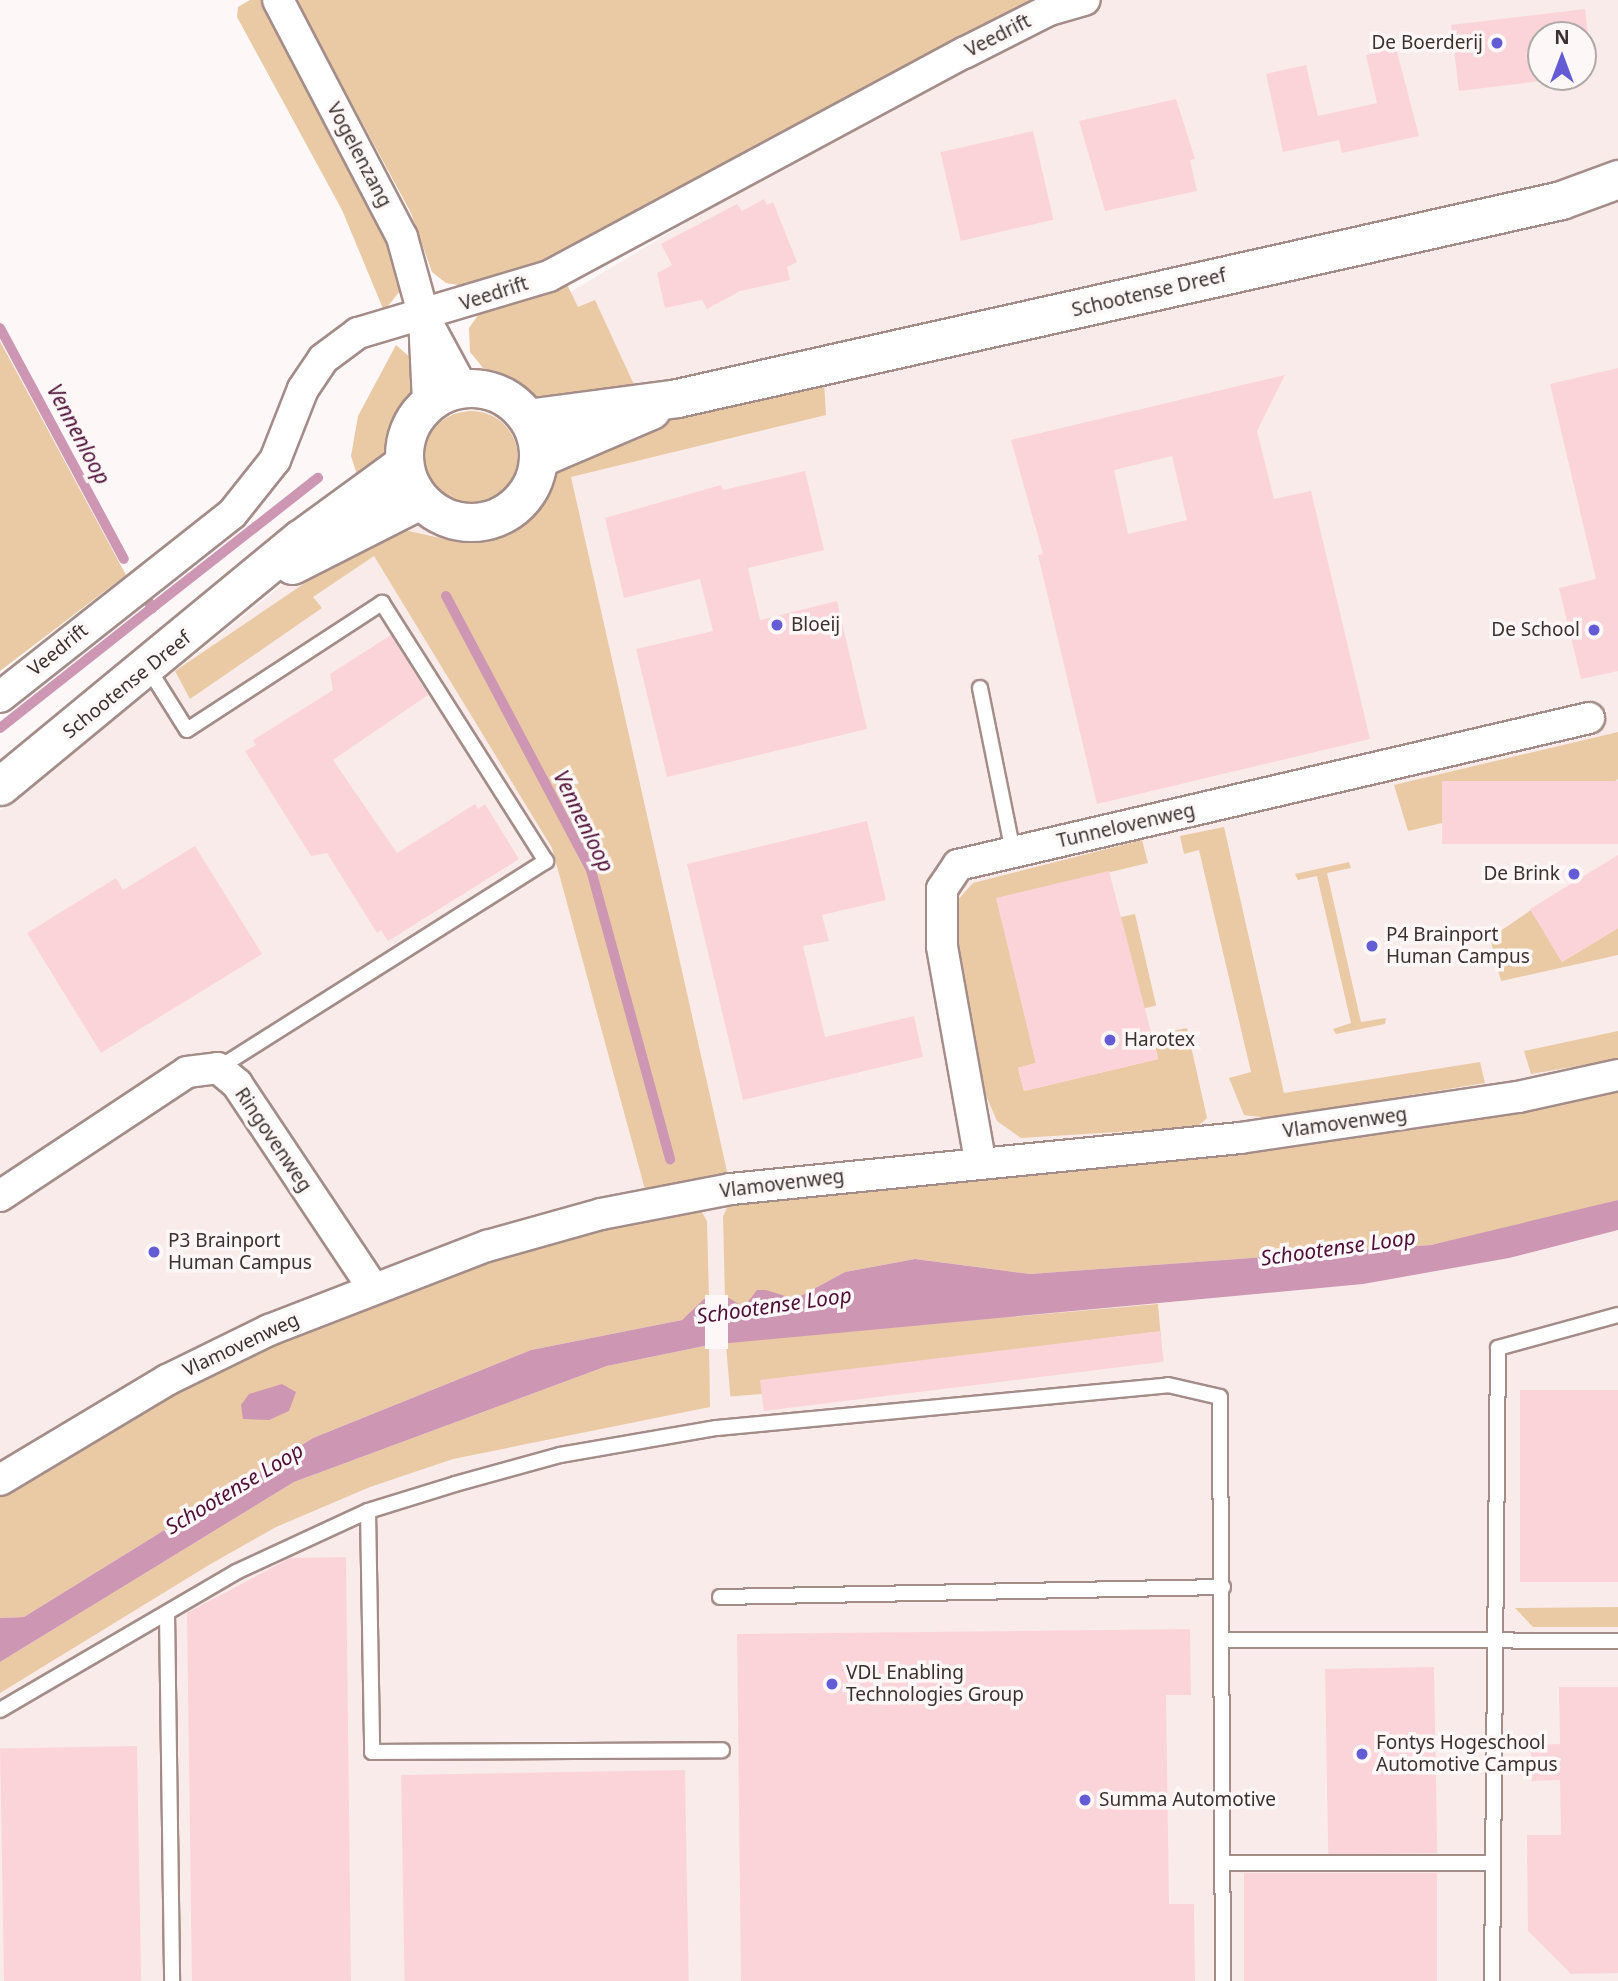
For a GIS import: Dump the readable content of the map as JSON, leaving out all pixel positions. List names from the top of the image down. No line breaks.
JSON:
{"streets":{"street":["Veedrift","Vogelenzang","Schootense Dreef","Tunnelovenweg","Vlamovenweg","Ringovenweg"]},"crossings":[["Veedrift","Vogelenzang"],["Vogelenzang","Schootense Dreef"],["Tunnelovenweg","Vlamovenweg"],["Vlamovenweg","Ringovenweg"]],"water":["Vennenloop","Schootense Loop"],"places":["De Boerderij","Bloeij","De School","De Brink","P4 Brainport Human Campus","Harotex","P3 Brainport Human Campus","VDL Enabling Technologies Group","Fontys Hogeschool Automotive Campus","Summa Automotive"],"north":"top"}
